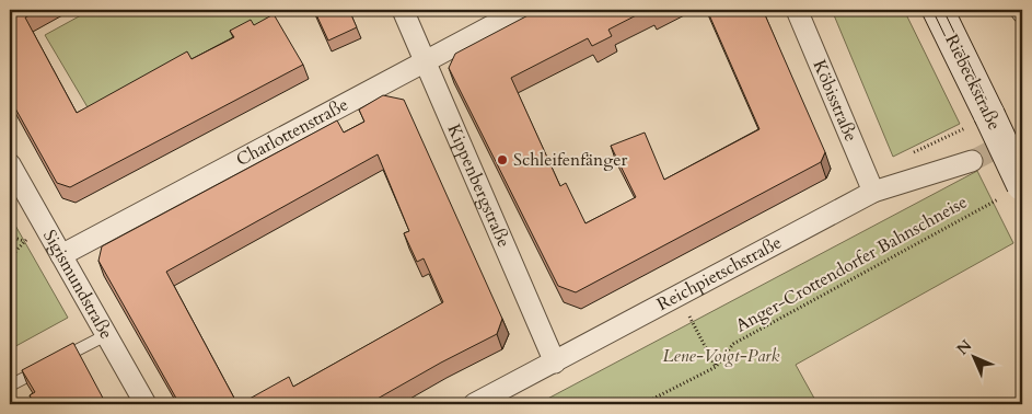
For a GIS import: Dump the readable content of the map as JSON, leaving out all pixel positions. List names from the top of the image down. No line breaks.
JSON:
{"streets":{"main road":["Riebeckstraße"],"street":["Köbisstraße","Charlottenstraße","Kippenbergstraße","Reichpietschstraße","Sigismundstraße"],"path":["Anger-Crottendorfer Bahnschneise"]},"crossings":[["Riebeckstraße","Anger-Crottendorfer Bahnschneise"],["Köbisstraße","Reichpietschstraße"],["Charlottenstraße","Kippenbergstraße"],["Charlottenstraße","Sigismundstraße"],["Kippenbergstraße","Reichpietschstraße"]],"parks":["Lene-Voigt-Park"],"places":["Schleifenfänger"],"north":"top left"}
